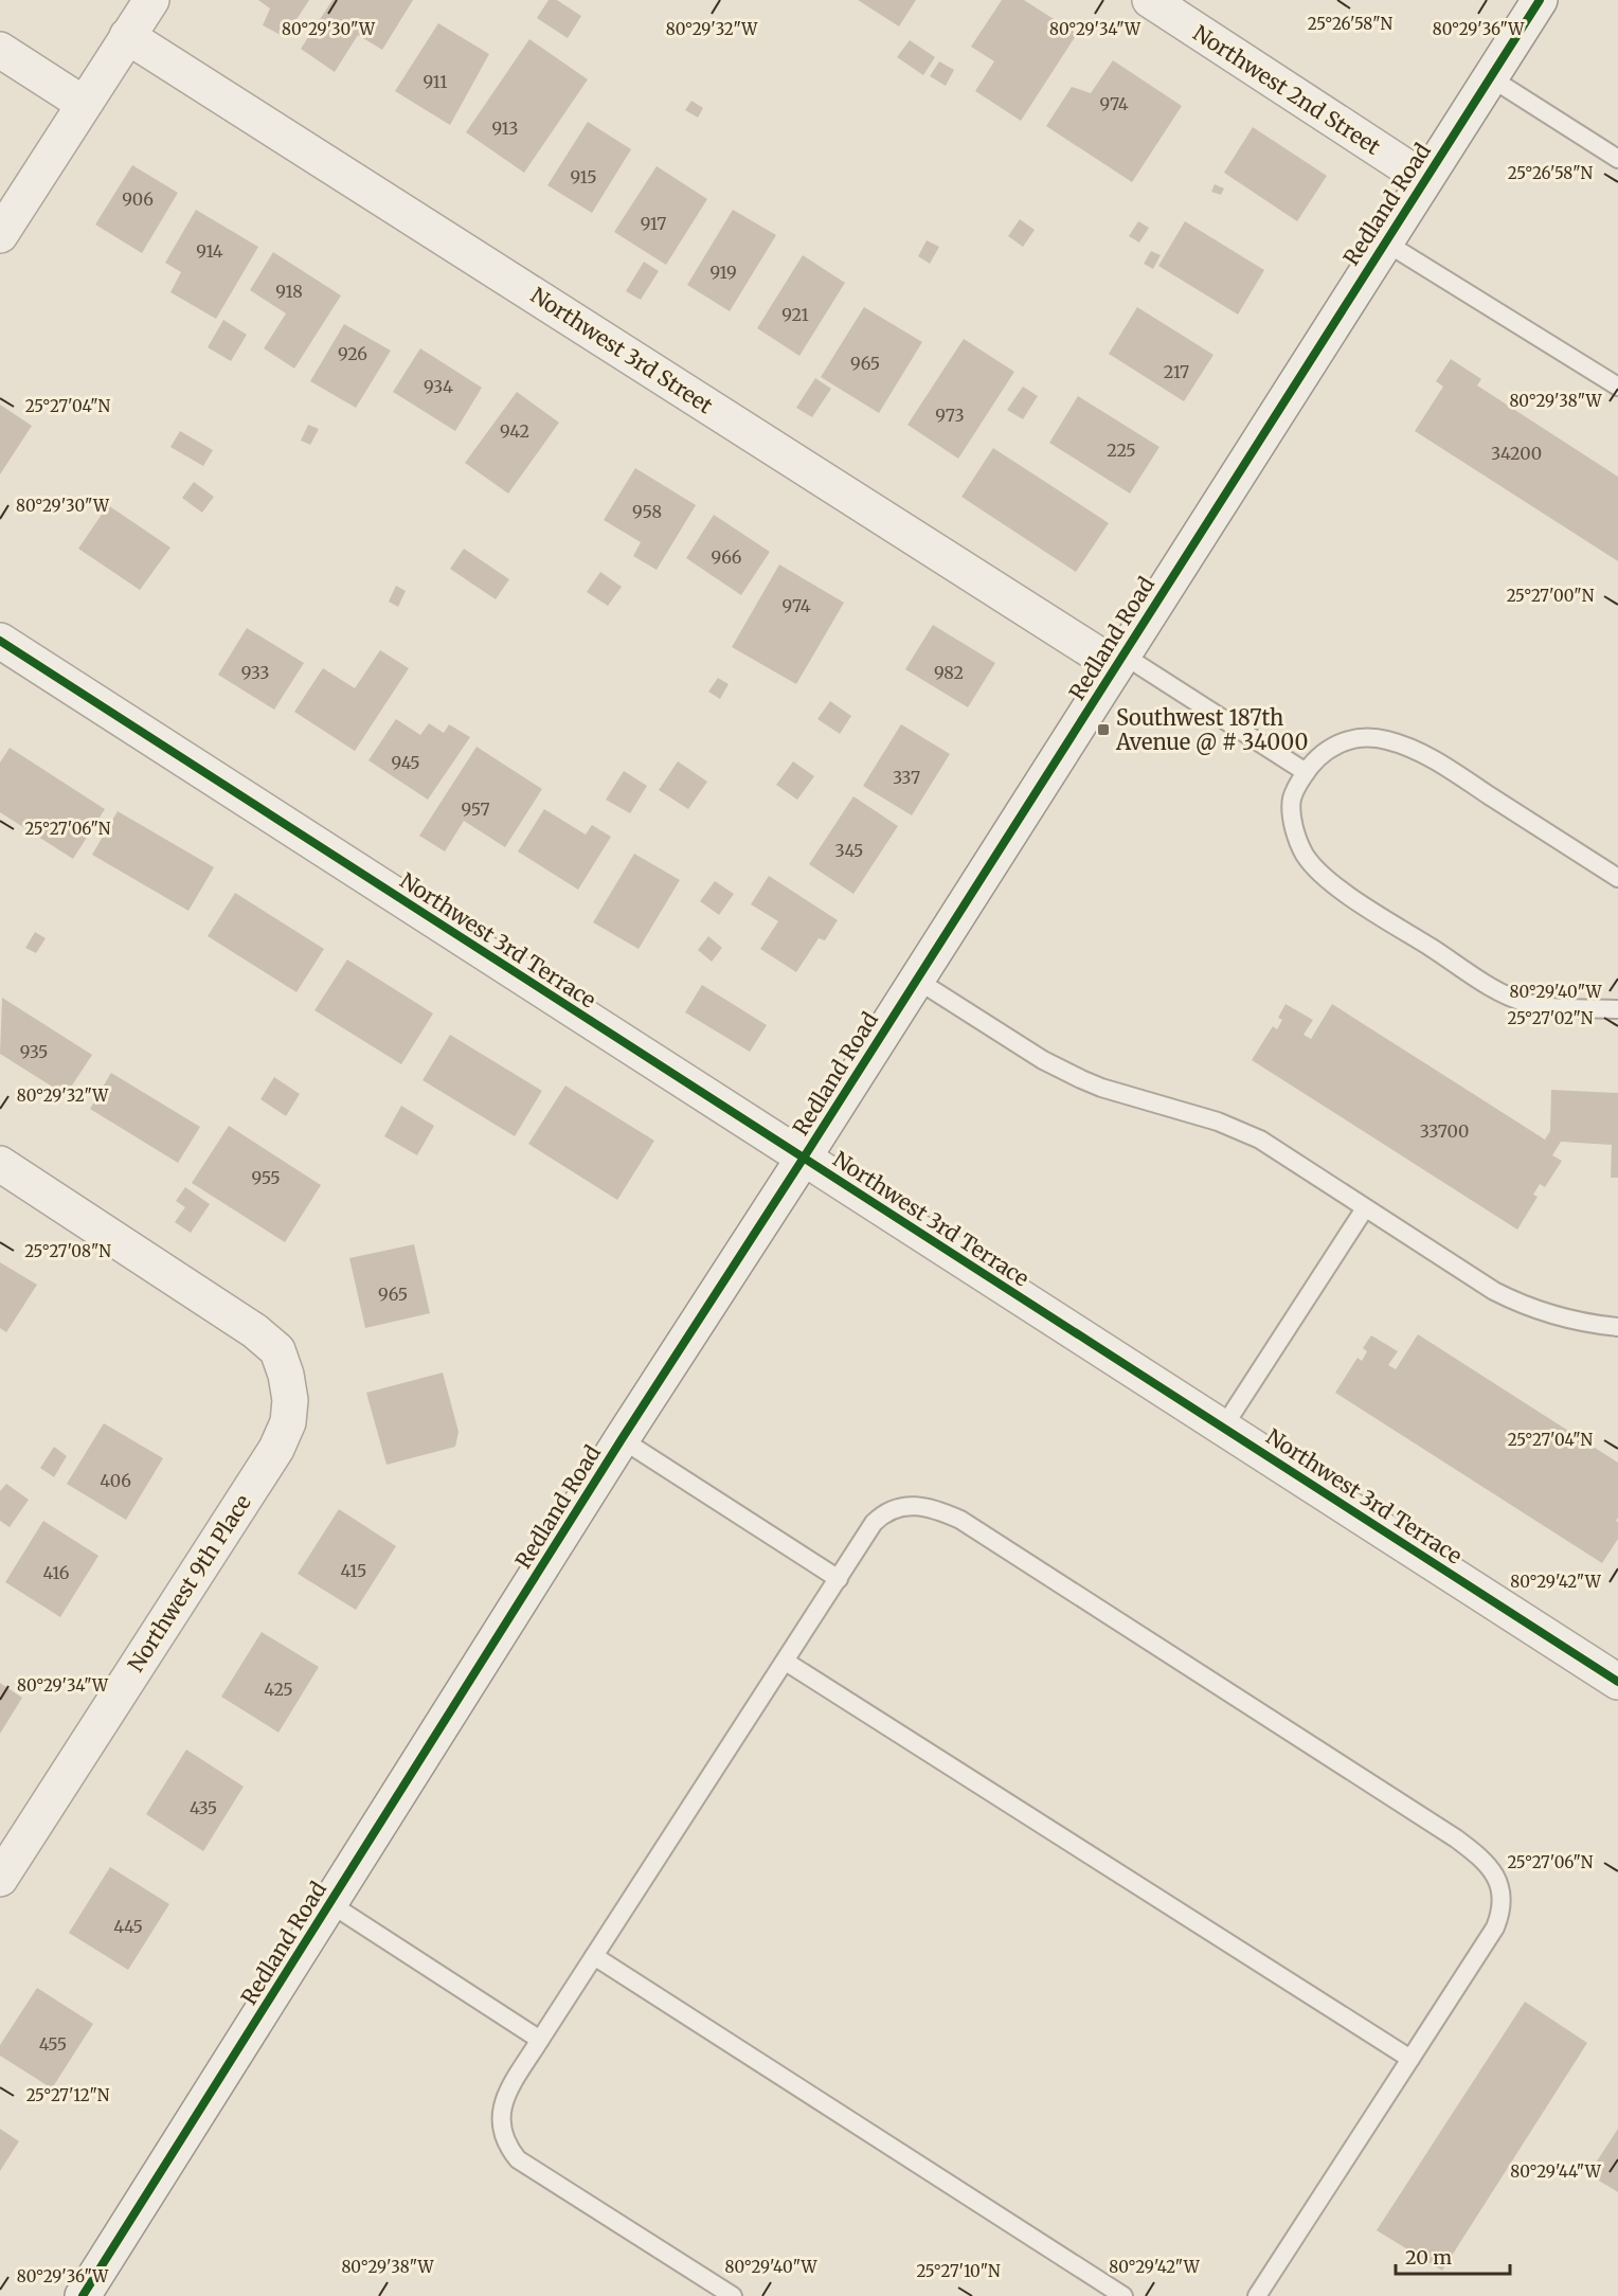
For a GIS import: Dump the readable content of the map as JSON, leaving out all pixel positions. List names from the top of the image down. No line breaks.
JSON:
{"streets":{"street":["Northwest 2nd Street","Redland Road","Northwest 3rd Street","Northwest 3rd Terrace","Northwest 9th Place"]},"crossings":[["Northwest 2nd Street","Redland Road"],["Redland Road","Northwest 3rd Street"],["Redland Road","Northwest 3rd Terrace"]],"places":{"transit":["Southwest 187th Avenue @ # 34000"]},"house_numbers":["911","974","913","915","906","917","914","919","918","921","926","965","217","934","973","942","225","34200","958","966","974","933","982","945","337","957","345","935","33700","955","965","406","415","416","425","435","445","455"],"scale_bar":"20 m","coordinates":["25°26'58\"N","80°29'30\"W","80°29'32\"W","80°29'34\"W","80°29'36\"W","80°29'38\"W","25°27'04\"N","25°27'00\"N","25°27'06\"N","80°29'40\"W","25°27'02\"N","25°27'08\"N","80°29'42\"W","25°27'12\"N","80°29'44\"W","25°27'10\"N"]}
